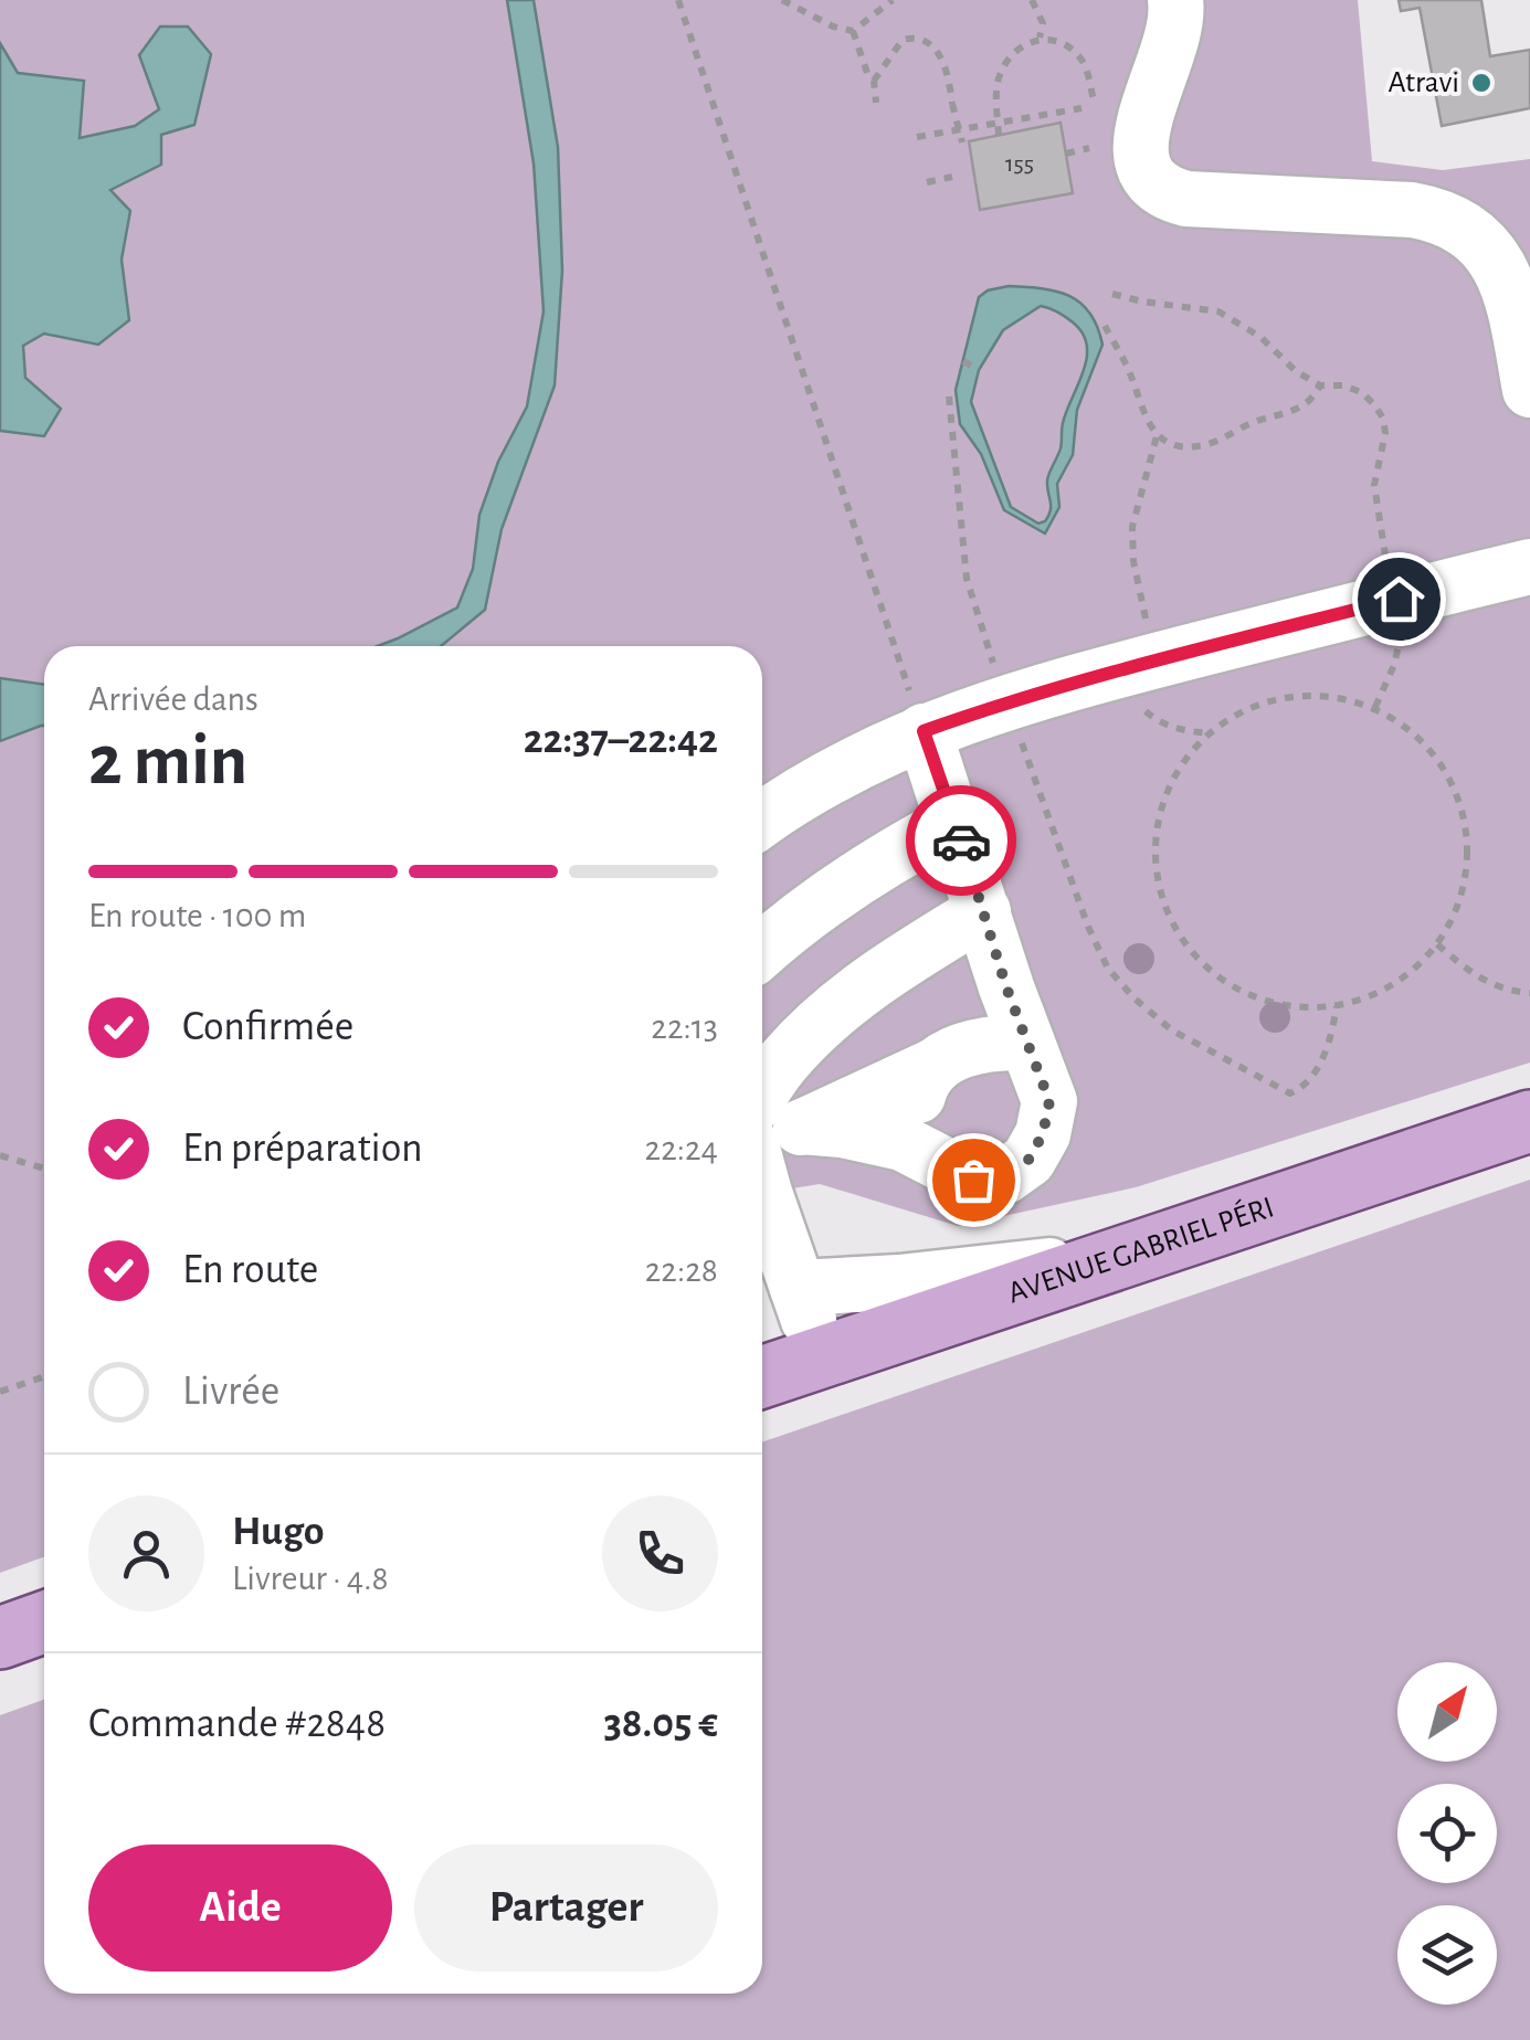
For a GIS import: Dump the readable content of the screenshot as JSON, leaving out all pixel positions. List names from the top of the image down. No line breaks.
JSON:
{"streets":{"main road":["AVENUE GABRIEL PÉRI"]},"places":["Atravi"],"house_numbers":["155"],"north":"top right","page":{"heading":["2 min","Arrivée dans","22:37–22:42"],"panel":["Hugo","Livreur · 4.8","Commande #2848","38.05 €"],"bar":"En route · 100 m","list":[["Confirmée","22:13"],["En préparation","22:24"],["En route","22:28"],"Livrée"],"buttons":["Aide","Partager"]}}
